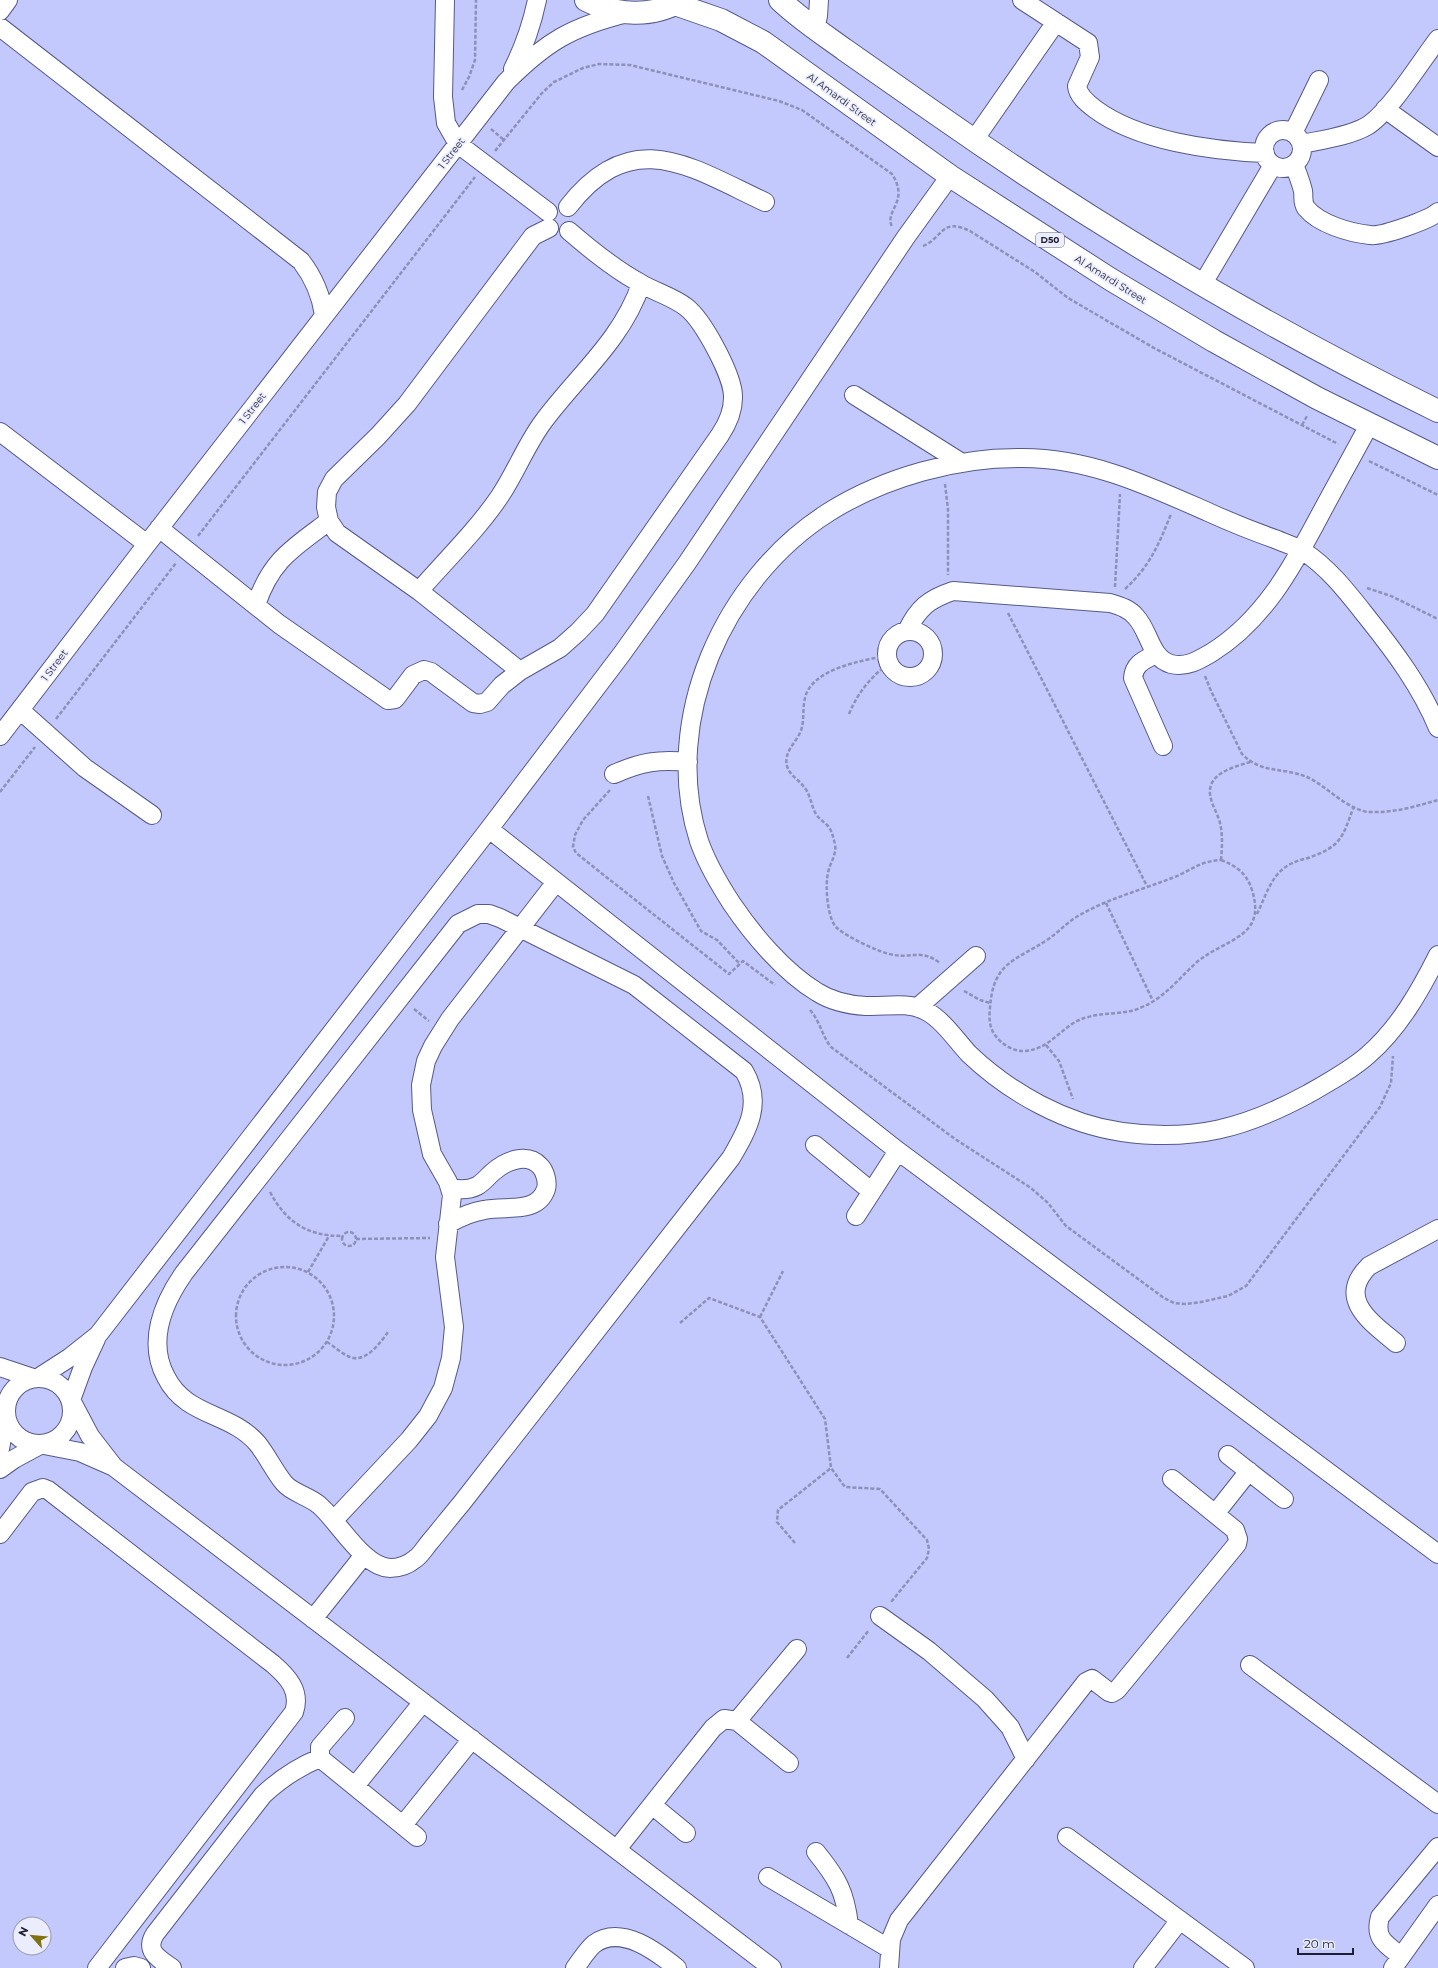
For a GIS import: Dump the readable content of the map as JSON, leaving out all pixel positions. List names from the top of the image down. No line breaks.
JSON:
{"streets":{"main road":["Al Amardi Street","D50"],"street":["1 Street"]},"scale_bar":"20 m","north":"top left"}
